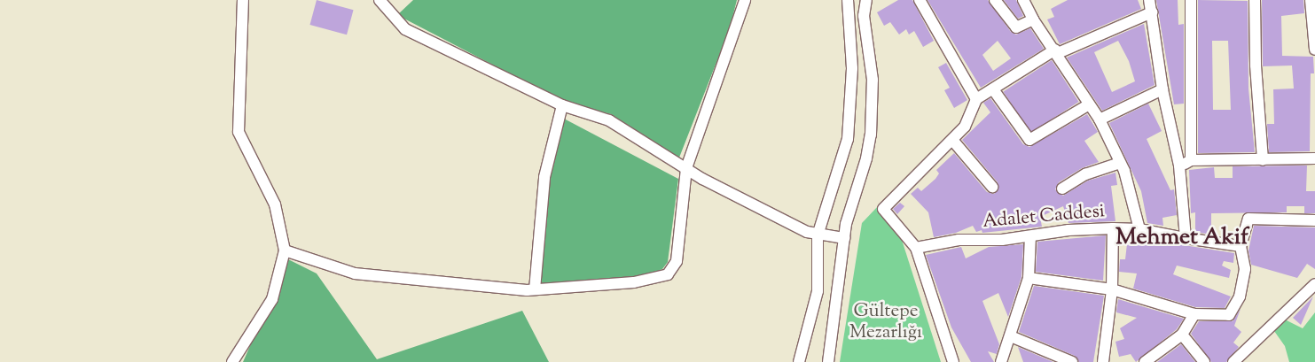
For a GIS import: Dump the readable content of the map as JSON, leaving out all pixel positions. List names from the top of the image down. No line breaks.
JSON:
{"streets":{"street":["Adalet Caddesi"]},"districts":["Mehmet Akif"],"parks":["Gültepe Mezarlığı"]}
